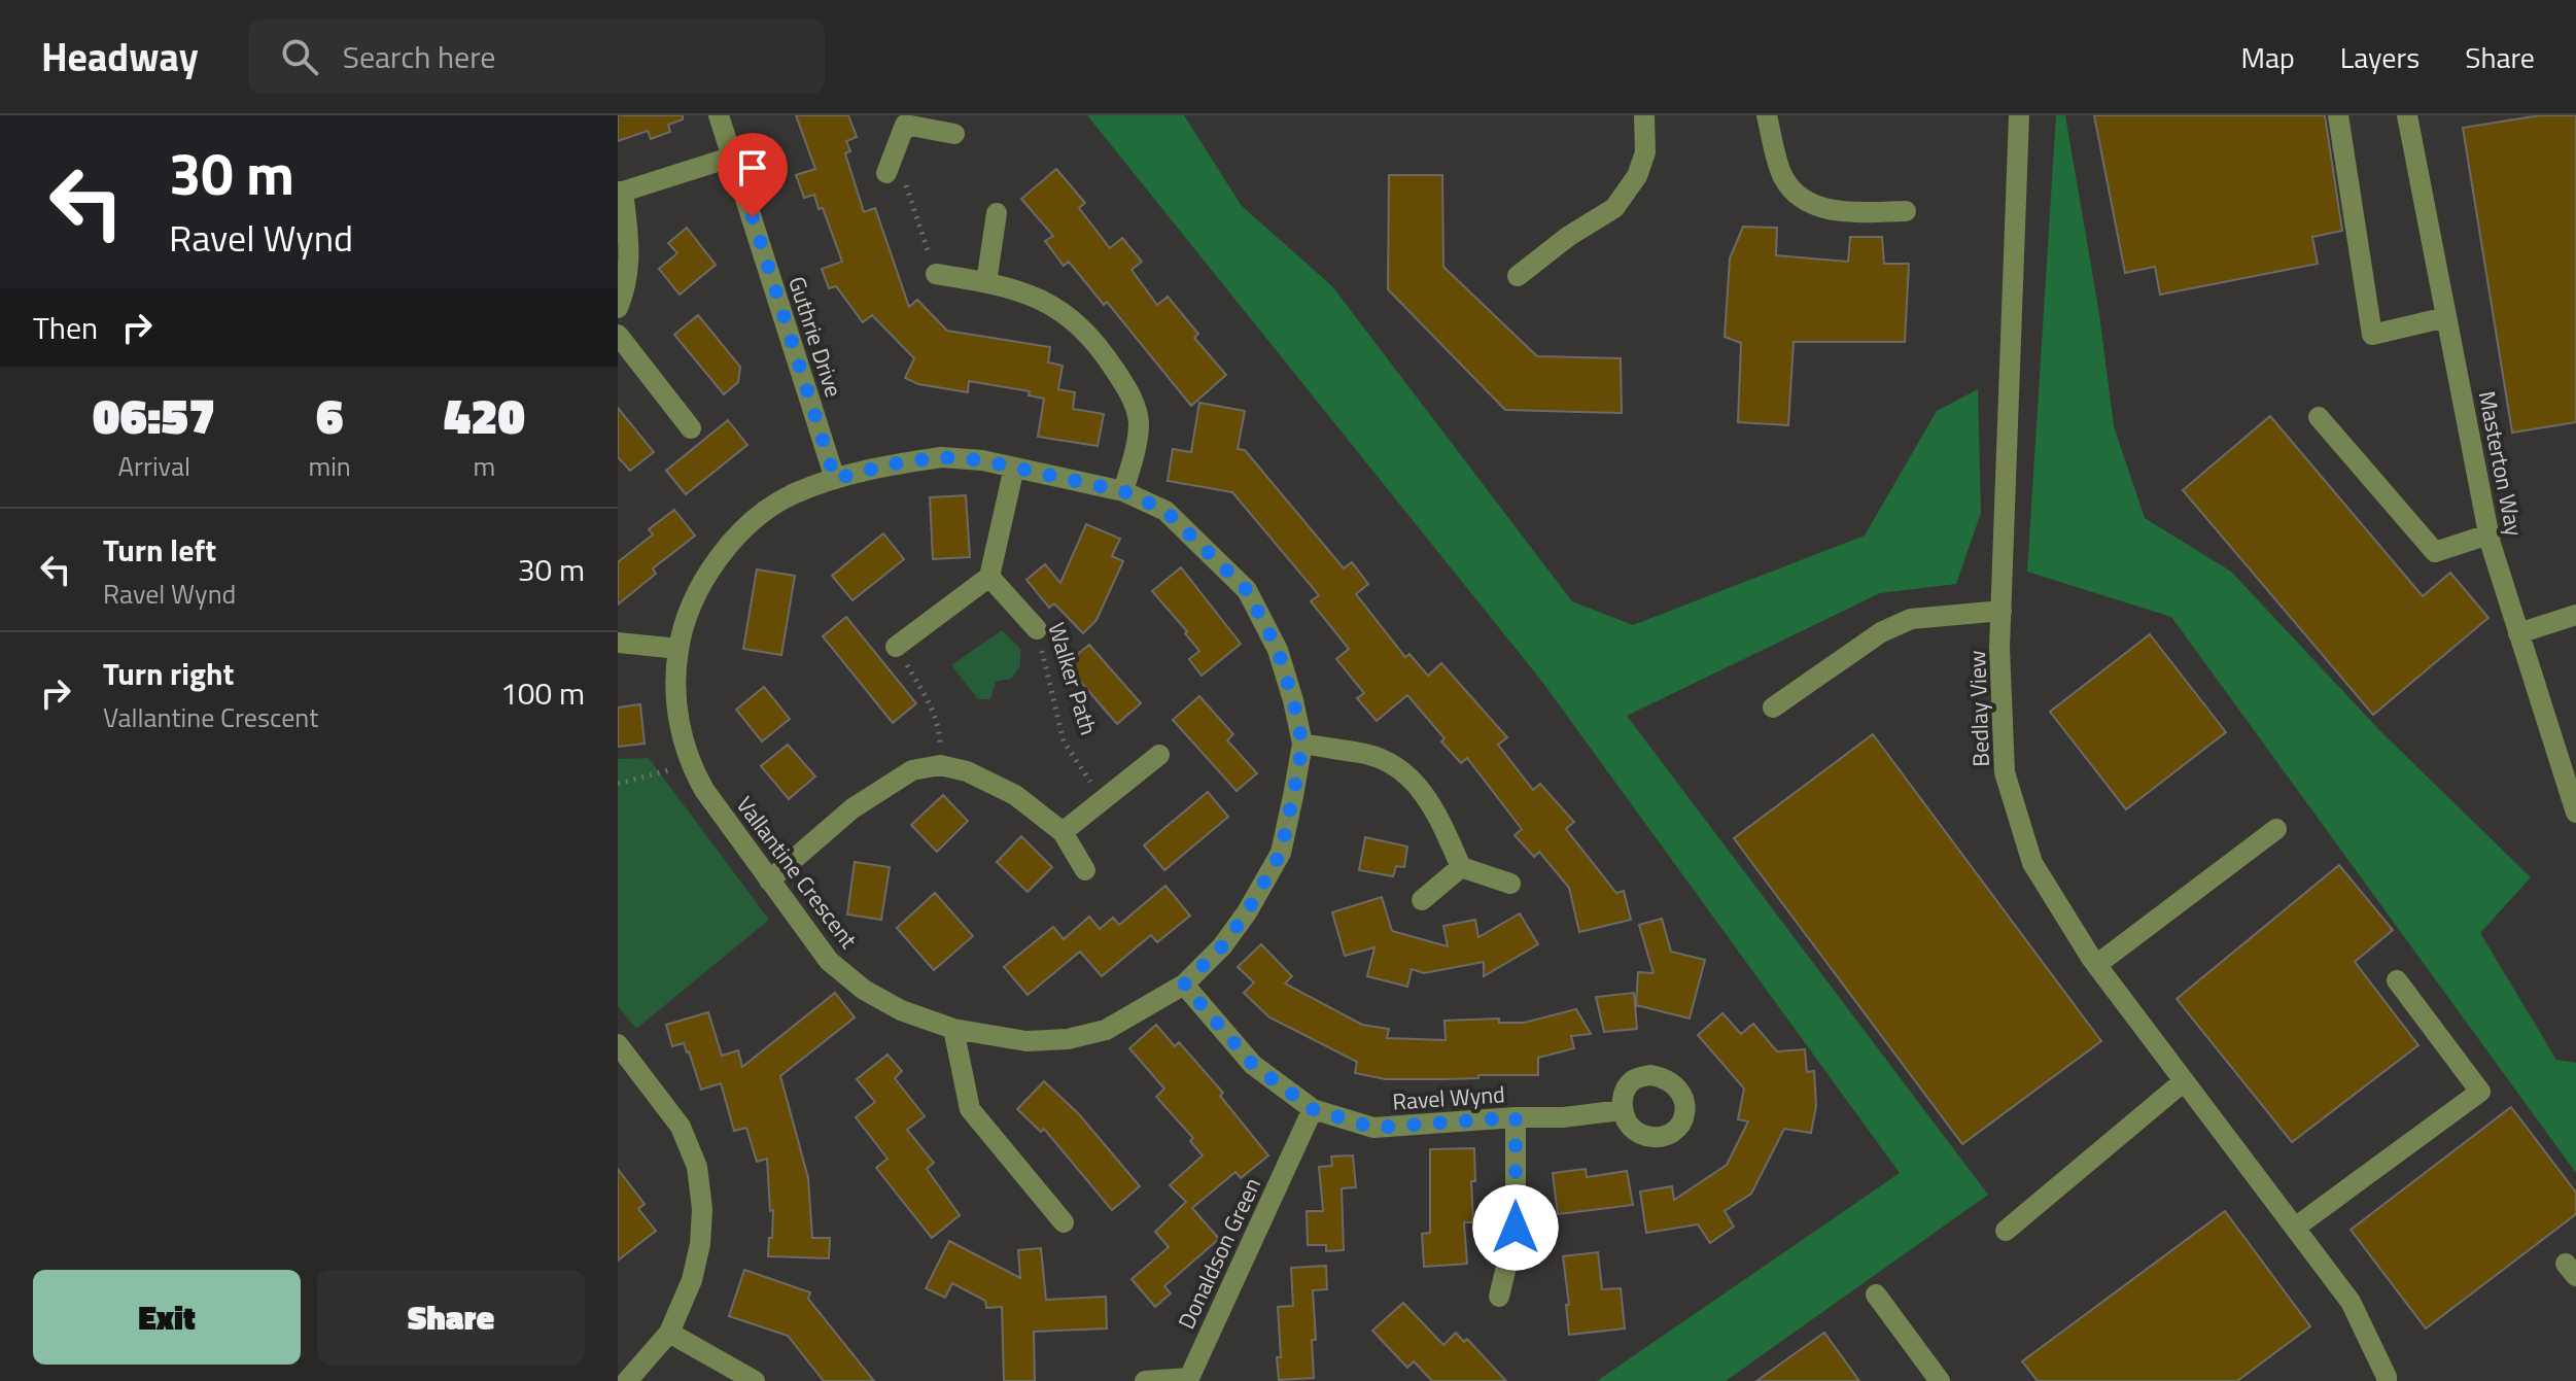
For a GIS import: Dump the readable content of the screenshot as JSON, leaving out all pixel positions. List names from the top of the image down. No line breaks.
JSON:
{"streets":{"street":["Guthrie Drive","Masterton Way","Walker Path","Bedlay View","Vallantine Crescent","Ravel Wynd","Donaldson Green"]},"crossings":[["Guthrie Drive","Vallantine Crescent"],["Vallantine Crescent","Ravel Wynd"],["Ravel Wynd","Donaldson Green"]],"page":{"header":"Headway","search":"Search here","nav":["Map","Layers","Share"],"turn":["30 m","Ravel Wynd"],"then":"Then","eta":["06:57","Arrival","6","min","420","m"],"list":[{"name":"Turn left","note":"Ravel Wynd","value":"30 m"},{"name":"Turn right","note":"Vallantine Crescent","value":"100 m"}],"buttons":["Exit","Share"]}}
